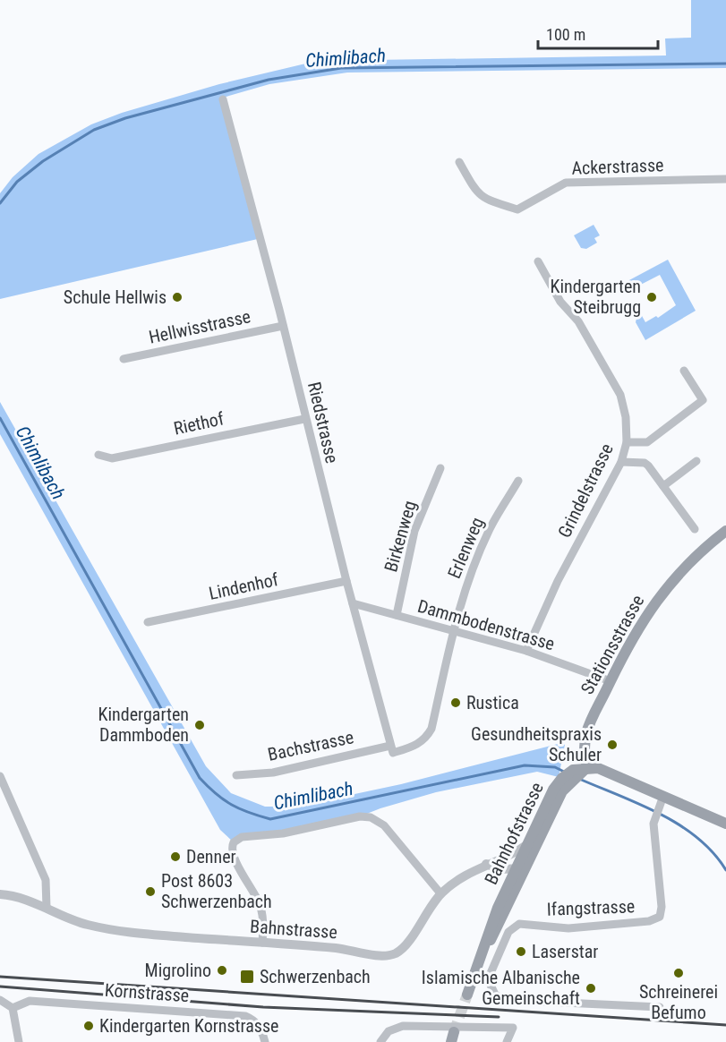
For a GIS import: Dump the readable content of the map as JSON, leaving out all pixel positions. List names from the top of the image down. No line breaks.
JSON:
{"streets":{"main road":["Stationsstrasse","Bahnhofstrasse"],"street":["Ackerstrasse","Hellwisstrasse","Riedstrasse","Riethof","Grindelstrasse","Birkenweg","Erlenweg","Lindenhof","Dammbodenstrasse","Bachstrasse","Ifangstrasse","Bahnstrasse","Kornstrasse"]},"crossings":[["Hellwisstrasse","Riedstrasse"],["Riedstrasse","Riethof"],["Riedstrasse","Lindenhof"],["Riedstrasse","Dammbodenstrasse"],["Riedstrasse","Bachstrasse"],["Grindelstrasse","Dammbodenstrasse"],["Birkenweg","Dammbodenstrasse"],["Erlenweg","Dammbodenstrasse"],["Erlenweg","Bachstrasse"],["Dammbodenstrasse","Stationsstrasse"],["Dammbodenstrasse","Bachstrasse"],["Stationsstrasse","Bahnhofstrasse"],["Bahnhofstrasse","Bahnstrasse"]],"water":["Chimlibach"],"places":{"other":["Schule Hellwis","Kindergarten Steibrugg","Rustica","Kindergarten Dammboden","Gesundheitspraxis Schuler","Denner","Post 8603 Schwerzenbach","Laserstar","Migrolino","Schreinerei Befumo","Islamische Albanische Gemeinschaft","Kindergarten Kornstrasse"],"transit":["Schwerzenbach"]},"scale_bar":"100 m"}
